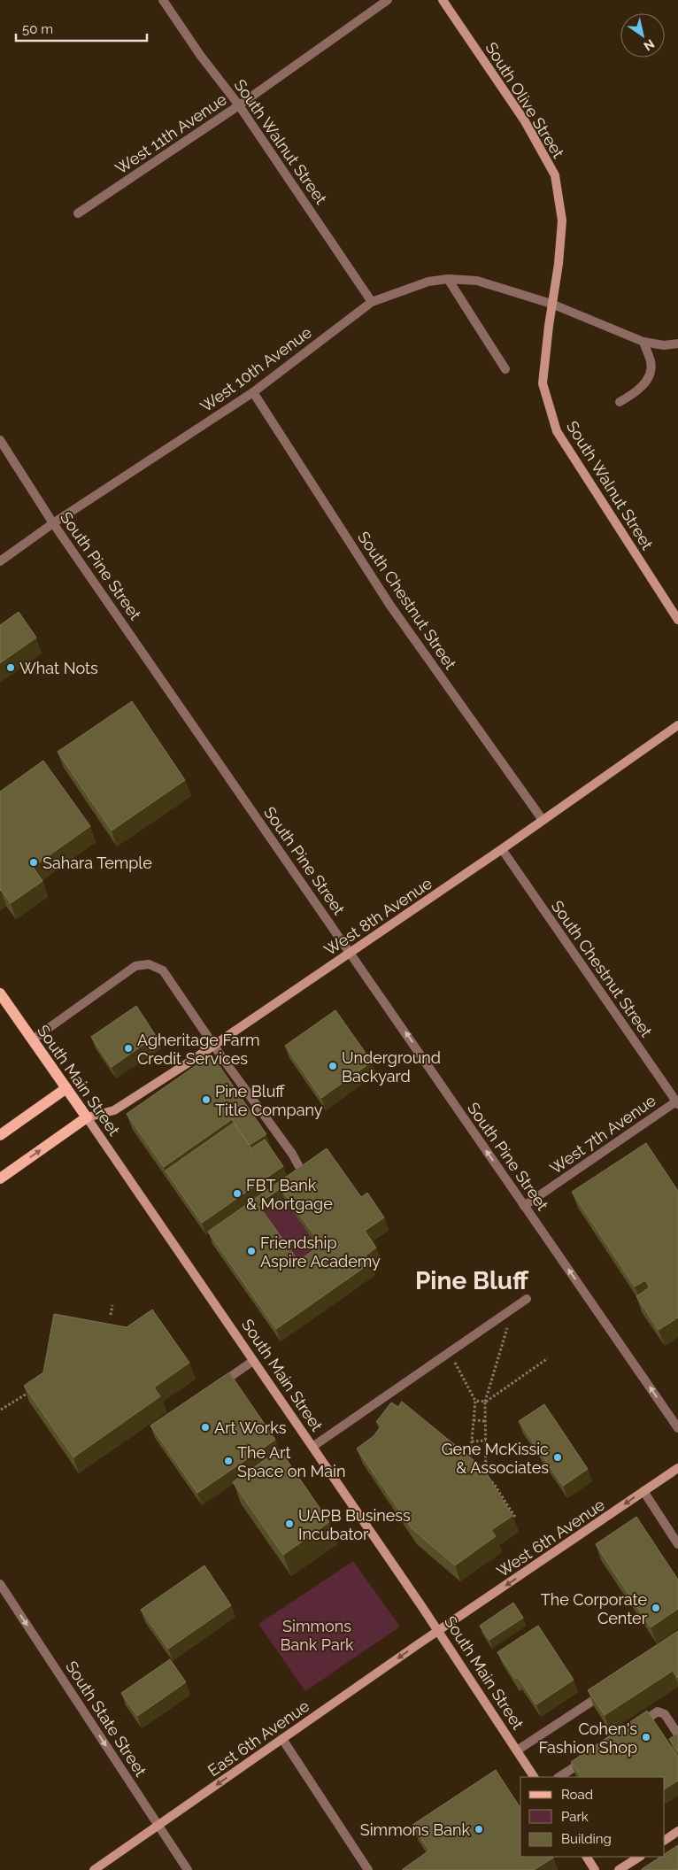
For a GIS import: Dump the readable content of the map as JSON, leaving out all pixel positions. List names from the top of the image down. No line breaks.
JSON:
{"streets":{"main road":["South Olive Street","South Walnut Street","West 8th Avenue","South Main Street","West 6th Avenue","East 6th Avenue"],"street":["West 11th Avenue","West 10th Avenue","South Pine Street","South Chestnut Street","West 7th Avenue","South State Street"]},"crossings":[["South Olive Street","South Walnut Street"],["South Olive Street","West 10th Avenue"],["West 11th Avenue","South Walnut Street"],["South Walnut Street","West 10th Avenue"],["West 10th Avenue","South Pine Street"],["West 10th Avenue","South Chestnut Street"],["South Pine Street","West 8th Avenue"],["South Pine Street","West 7th Avenue"],["South Chestnut Street","West 8th Avenue"],["South Chestnut Street","West 7th Avenue"],["West 8th Avenue","South Main Street"],["South Main Street","West 6th Avenue"],["South Main Street","East 6th Avenue"],["West 6th Avenue","East 6th Avenue"],["South State Street","East 6th Avenue"]],"one_way":["South Pine Street","West 6th Avenue","South State Street","East 6th Avenue"],"districts":["Pine Bluff"],"parks":["Simmons Bank Park"],"places":["What Nots","Sahara Temple","Agheritage Farm Credit Services","Underground Backyard","Pine Bluff Title Company","FBT Bank & Mortgage","Friendship Aspire Academy","Art Works","Gene McKissic & Associates","The Art Space on Main","UAPB Business Incubator","The Corporate Center","Cohen's Fashion Shop","Simmons Bank"],"legend":["Road","Park","Building"],"scale_bar":"50 m","north":"bottom right"}
